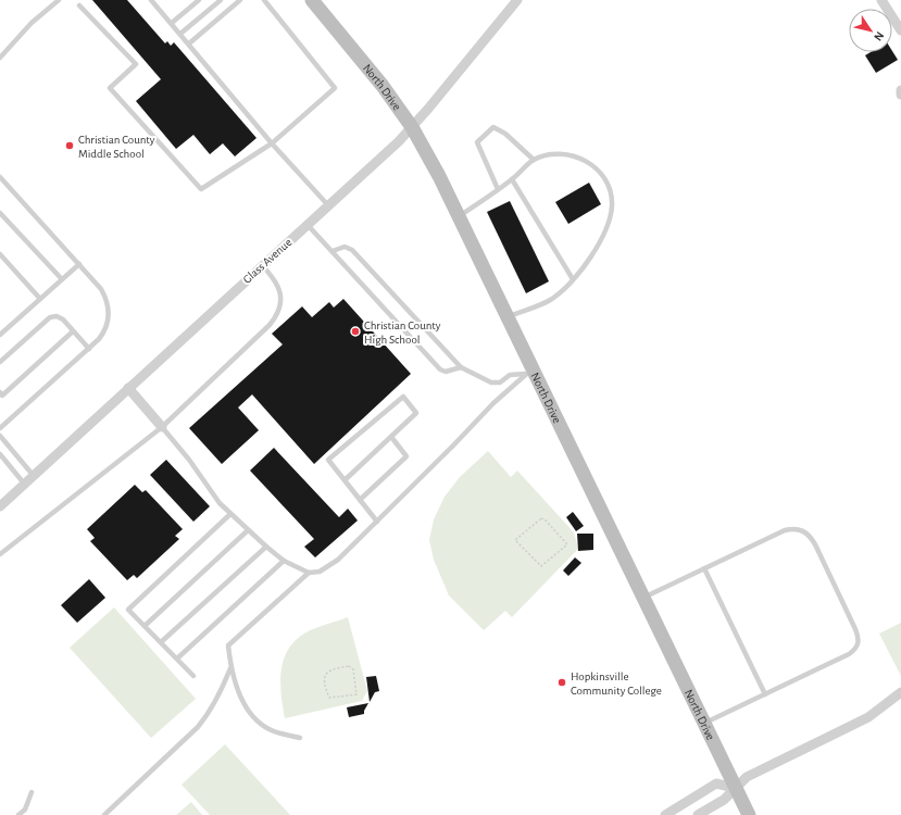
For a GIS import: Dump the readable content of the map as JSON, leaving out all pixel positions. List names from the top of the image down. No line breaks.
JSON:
{"streets":{"main road":["North Drive"],"street":["Glass Avenue"]},"crossings":[["North Drive","Glass Avenue"]],"places":["Christian County Middle School","Christian County High School","Hopkinsville Community College"],"north":"bottom right"}
